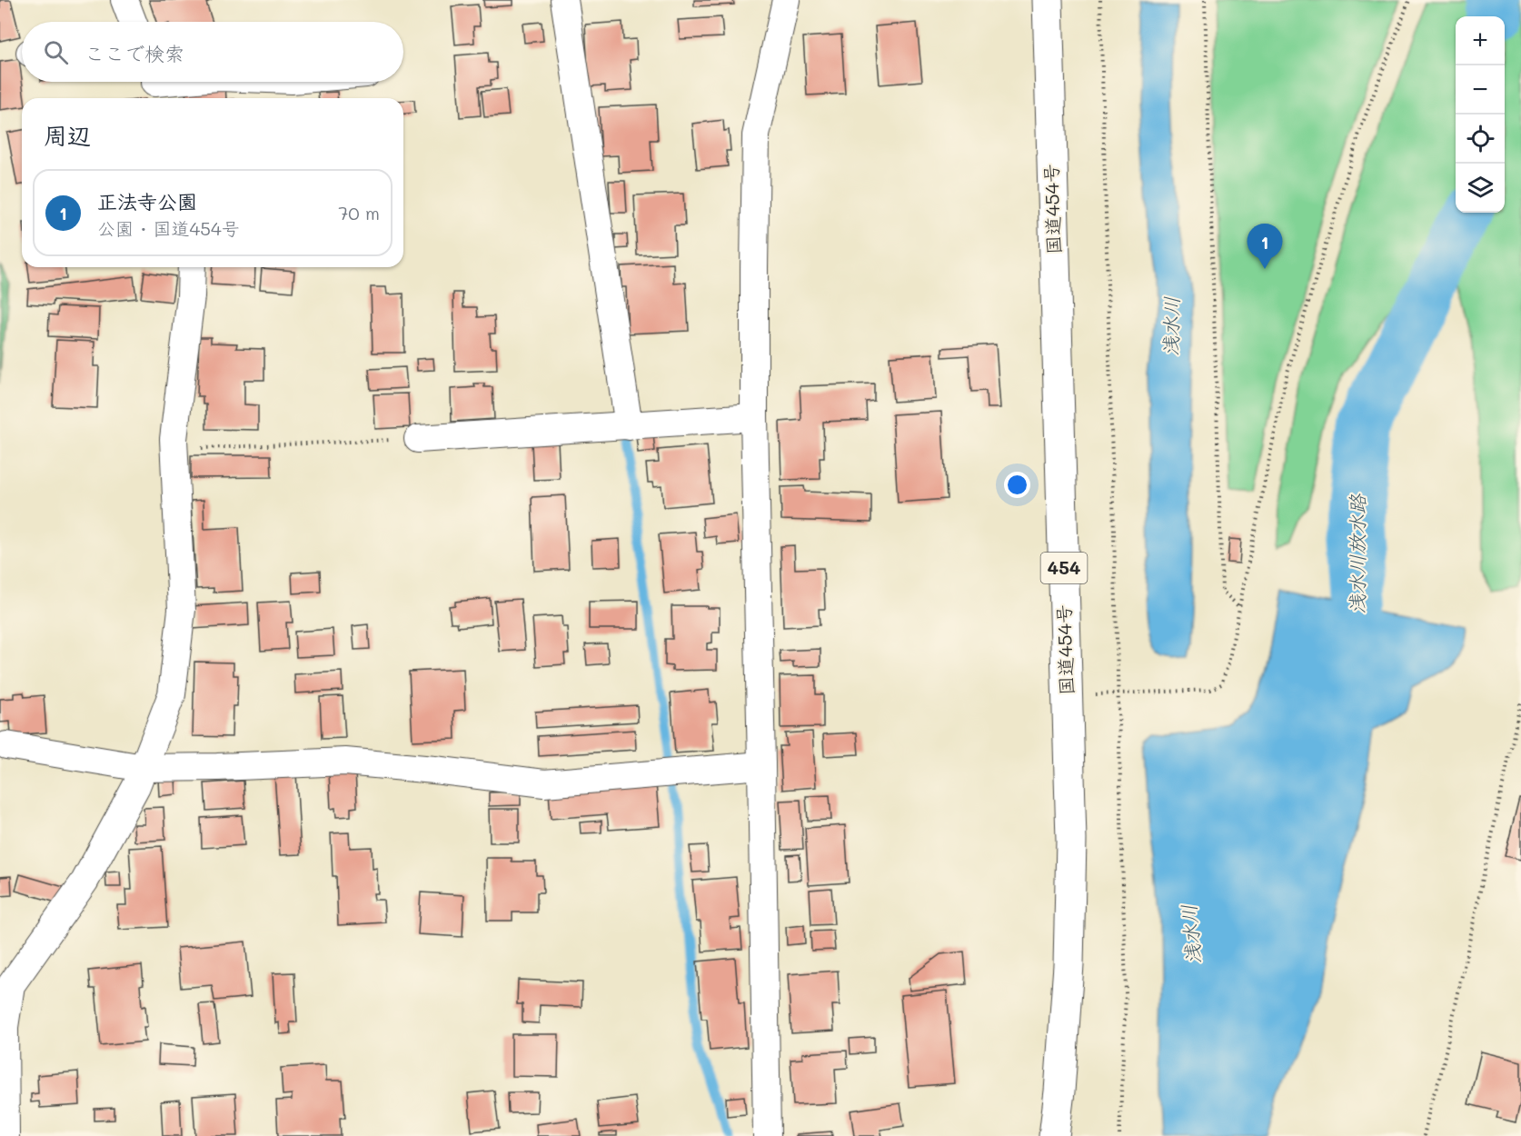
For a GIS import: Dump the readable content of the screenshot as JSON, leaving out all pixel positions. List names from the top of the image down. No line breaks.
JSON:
{"streets":{"highway":["国道454号","454"]},"water":["浅水川","浅水川放水路"],"page":{"map_buttons":["+","−"],"search":"ここで検索","heading":"周辺","list":[{"mark":"1","name":"正法寺公園","note":"公園 · 国道454号","value":"70 m"}],"pins":"1"}}
